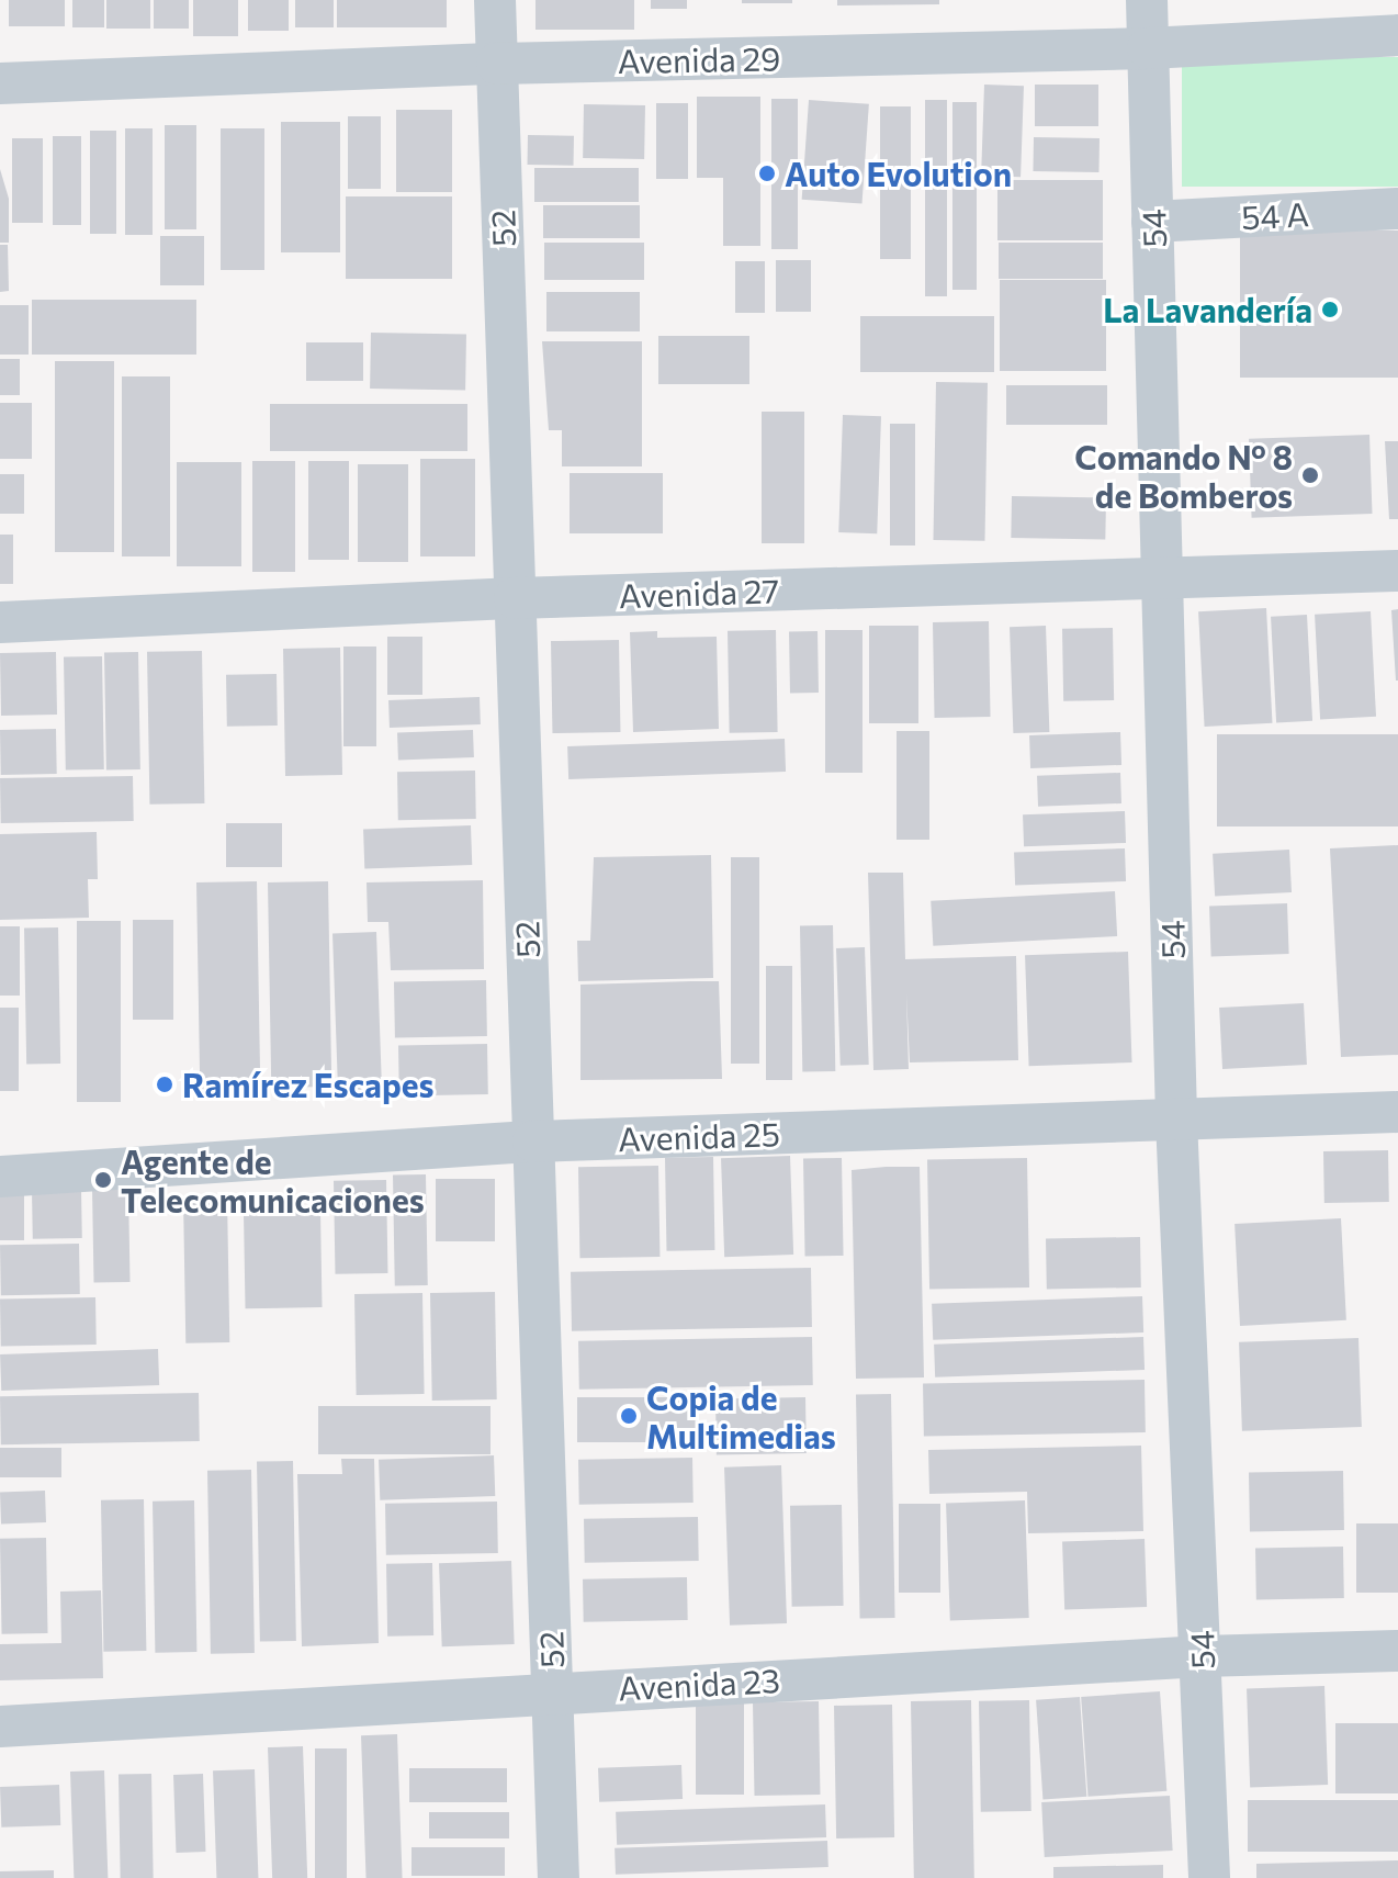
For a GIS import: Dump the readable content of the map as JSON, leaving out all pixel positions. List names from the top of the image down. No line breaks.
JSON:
{"streets":{"street":["Avenida 29","54 A","52","54","Avenida 27","Avenida 25","Avenida 23"]},"crossings":[["Avenida 29","52"],["Avenida 29","54"],["54 A","54"],["52","Avenida 27"],["52","Avenida 25"],["52","Avenida 23"],["54","Avenida 27"],["54","Avenida 25"],["54","Avenida 23"]],"places":["Auto Evolution","La Lavandería","Comando Nº 8 de Bomberos","Ramírez Escapes","Agente de Telecomunicaciones","Copia de Multimedias"]}
